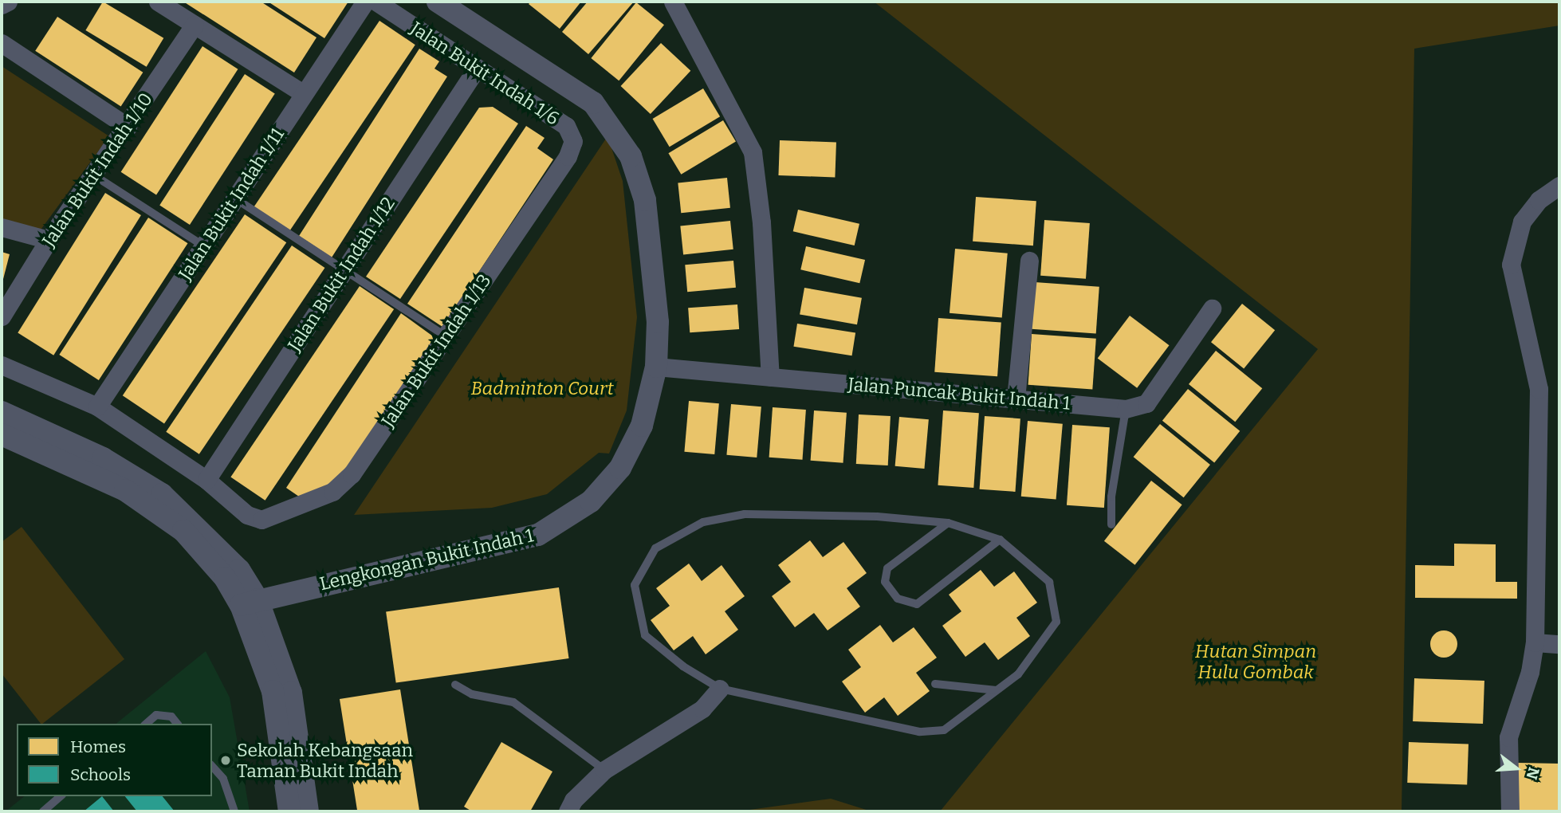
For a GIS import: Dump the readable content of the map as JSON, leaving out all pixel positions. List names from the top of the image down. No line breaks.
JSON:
{"streets":{"street":["Jalan Bukit Indah 1/6","Jalan Bukit Indah 1/10","Jalan Bukit Indah 1/11","Jalan Bukit Indah 1/12","Jalan Bukit Indah 1/13","Jalan Puncak Bukit Indah 1","Lengkongan Bukit Indah 1"]},"crossings":[["Jalan Bukit Indah 1/6","Jalan Bukit Indah 1/12"],["Jalan Bukit Indah 1/6","Jalan Bukit Indah 1/13"],["Jalan Bukit Indah 1/12","Jalan Bukit Indah 1/13"],["Jalan Puncak Bukit Indah 1","Lengkongan Bukit Indah 1"]],"parks":["Badminton Court","Hutan Simpan Hulu Gombak"],"places":["Sekolah Kebangsaan Taman Bukit Indah"],"legend":["Homes","Schools"],"north":"right"}
